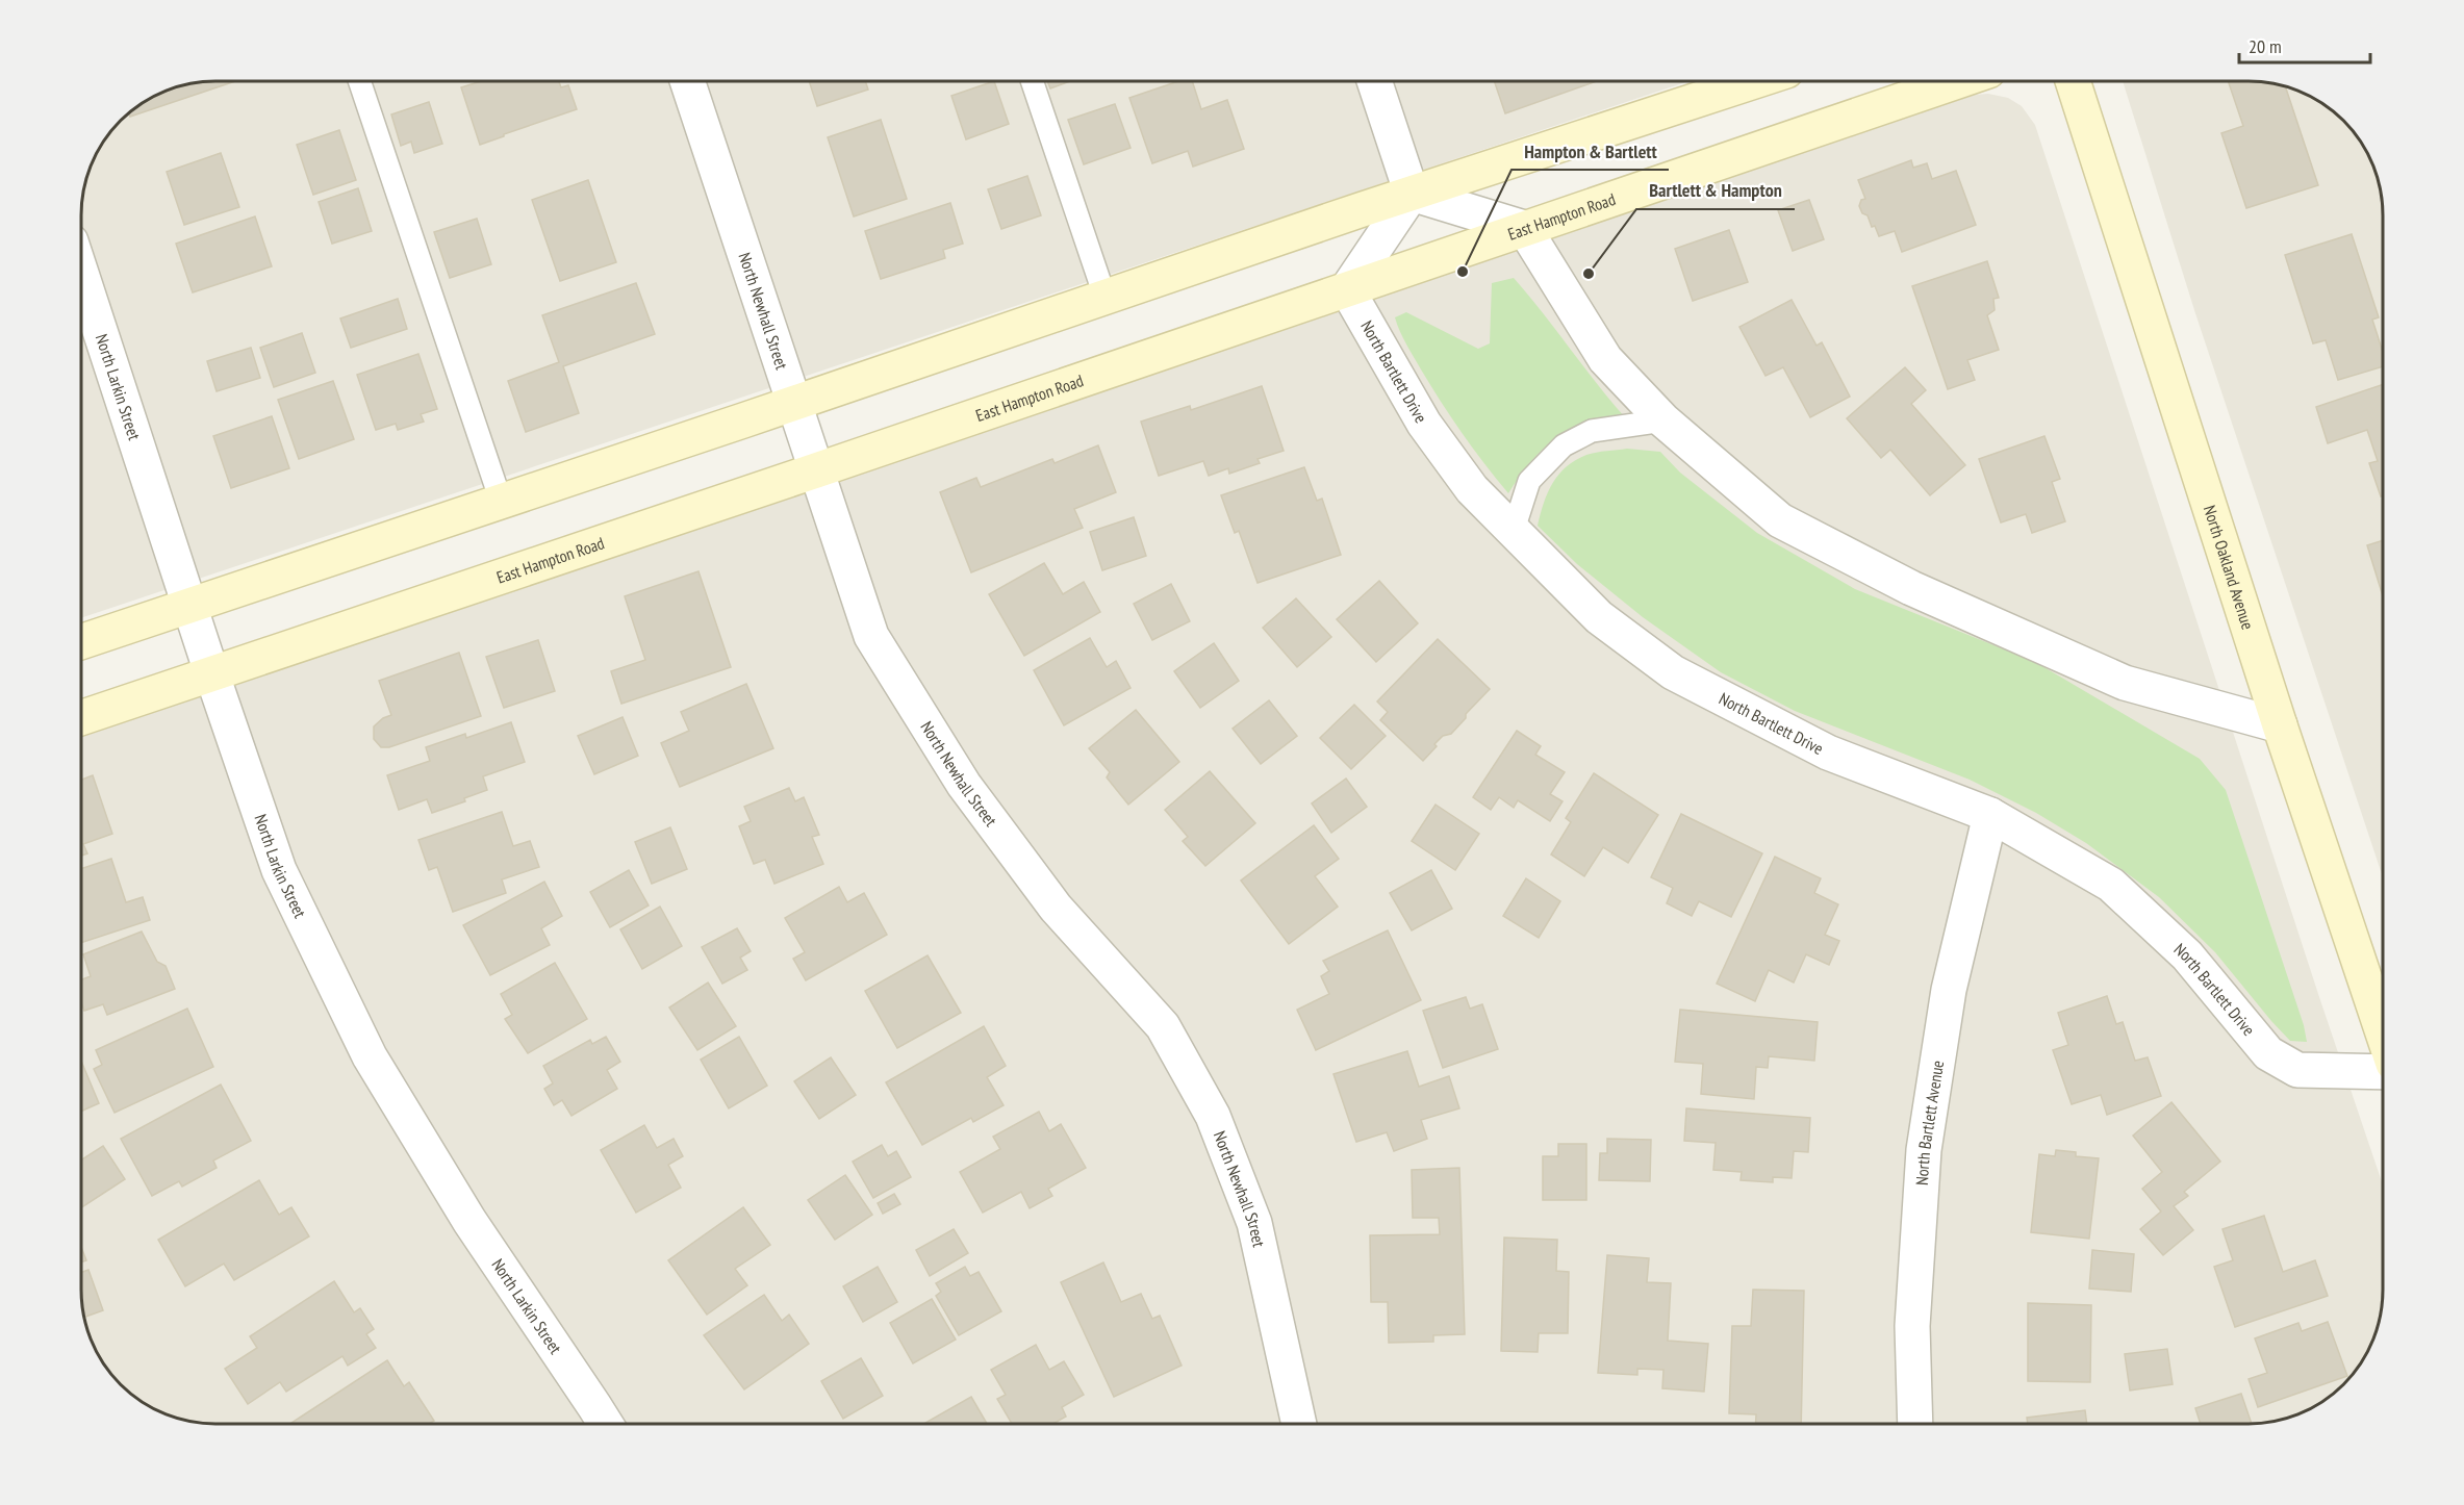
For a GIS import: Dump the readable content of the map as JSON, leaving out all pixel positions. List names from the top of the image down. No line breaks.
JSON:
{"streets":{"main road":["East Hampton Road","North Oakland Avenue"],"street":["North Newhall Street","North Bartlett Drive","North Larkin Street","North Bartlett Avenue"]},"crossings":[["East Hampton Road","North Newhall Street"],["East Hampton Road","North Bartlett Drive"],["East Hampton Road","North Larkin Street"],["North Bartlett Drive","North Bartlett Avenue"]],"places":["Hampton & Bartlett","Bartlett & Hampton"],"scale_bar":"20 m"}
